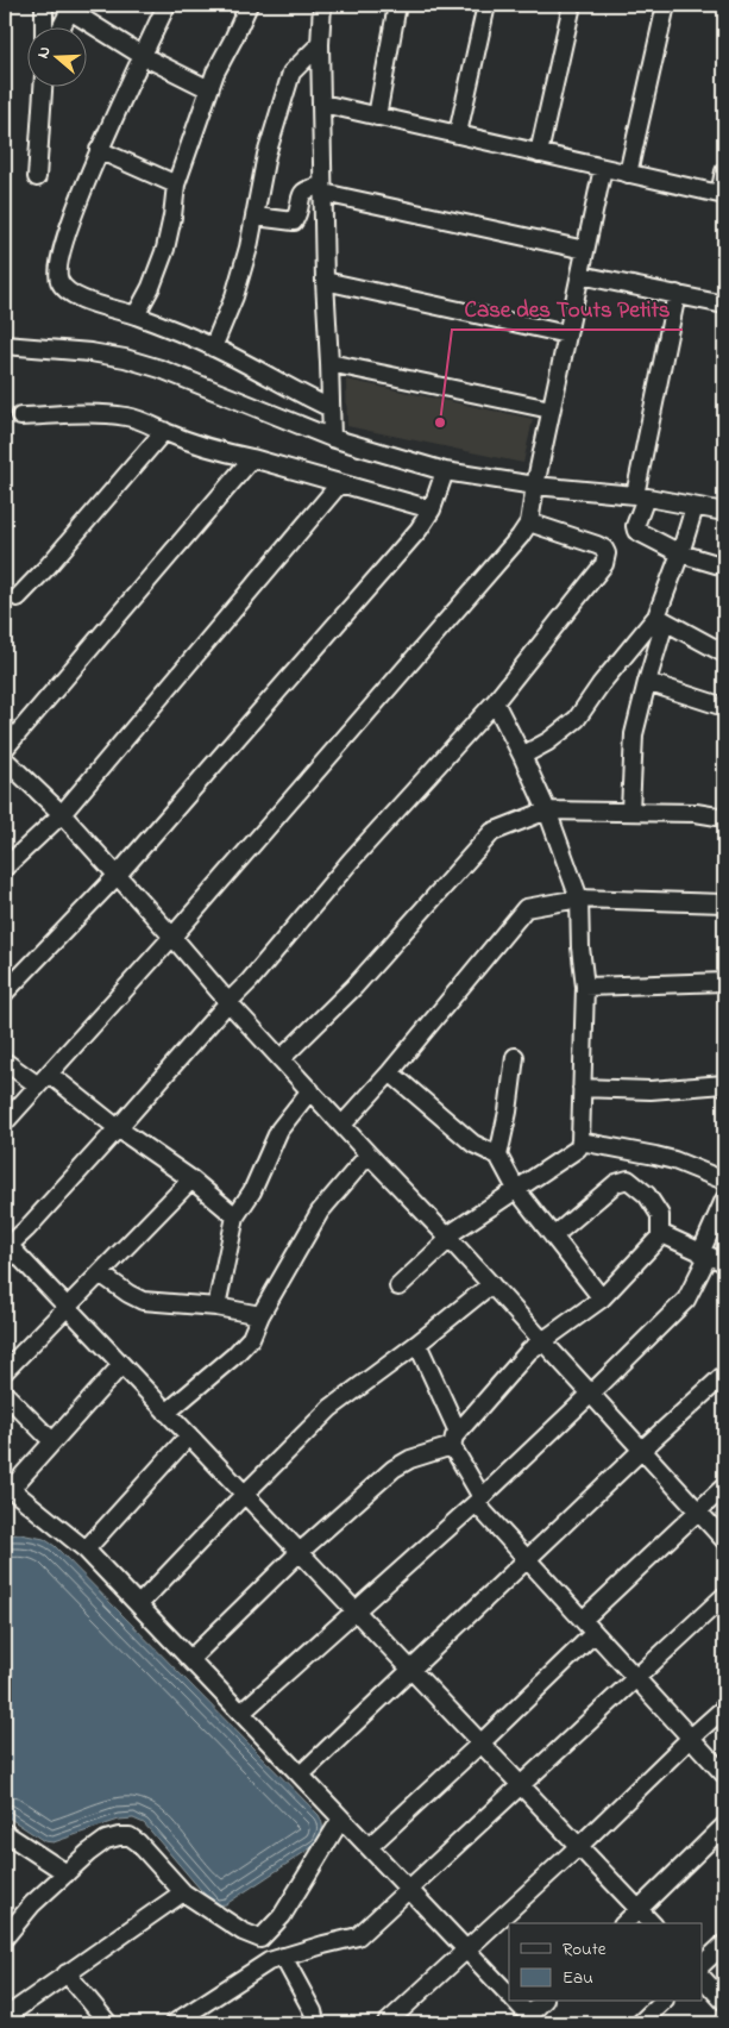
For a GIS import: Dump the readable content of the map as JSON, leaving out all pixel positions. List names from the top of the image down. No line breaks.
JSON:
{"places":["Case des Touts Petits"],"legend":["Route","Eau"],"north":"left"}
